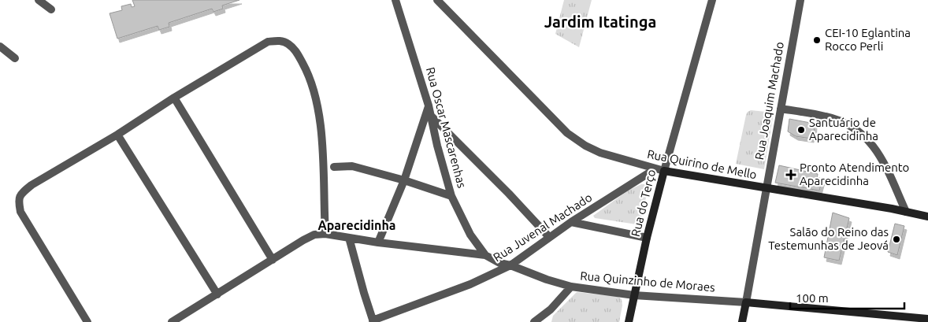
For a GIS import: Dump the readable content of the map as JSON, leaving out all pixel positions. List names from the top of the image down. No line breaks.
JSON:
{"streets":{"street":["Rua Joaquim Machado","Rua Oscar Mascarenhas","Rua Quirino de Mello","Rua do Terço","Rua Juvenal Machado","Rua Quinzinho de Moraes"]},"crossings":[["Rua Joaquim Machado","Rua Quirino de Mello"],["Rua Joaquim Machado","Rua Quinzinho de Moraes"],["Rua Oscar Mascarenhas","Rua Quinzinho de Moraes"],["Rua Quirino de Mello","Rua do Terço"],["Rua Quirino de Mello","Rua Juvenal Machado"],["Rua do Terço","Rua Quinzinho de Moraes"],["Rua Juvenal Machado","Rua Quinzinho de Moraes"]],"districts":["Jardim Itatinga","Aparecidinha"],"places":{"other":["CEI-10 Eglantina Rocco Perli","Santuário de Aparecidinha","Salão do Reino das Testemunhas de Jeová"],"health":["Pronto Atendimento Aparecidinha"]},"scale_bar":"100 m"}
